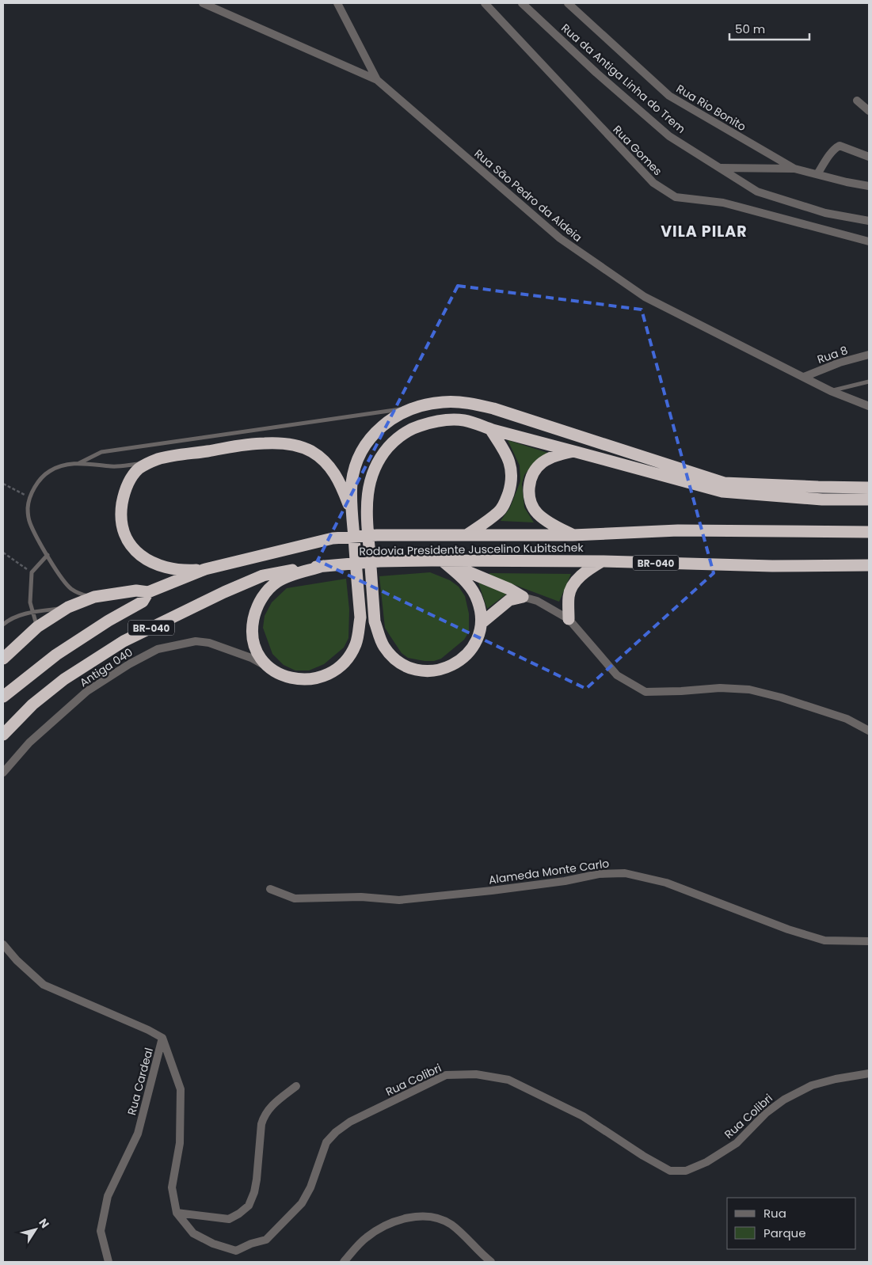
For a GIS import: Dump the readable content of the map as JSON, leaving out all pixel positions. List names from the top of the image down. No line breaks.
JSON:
{"streets":{"highway":["Rodovia Presidente Juscelino Kubitschek","BR-040"],"street":["Rua da Antiga Linha do Trem","Rua Rio Bonito","Rua Gomes","Rua São Pedro da Aldeia","Rua 8","Antiga 040","Alameda Monte Carlo","Rua Colibri","Rua Cardeal"]},"crossings":[["Rua São Pedro da Aldeia","Rua 8"],["Rua Colibri","Rua Cardeal"]],"districts":["VILA PILAR"],"legend":["Rua","Parque"],"scale_bar":"50 m","north":"top right"}
